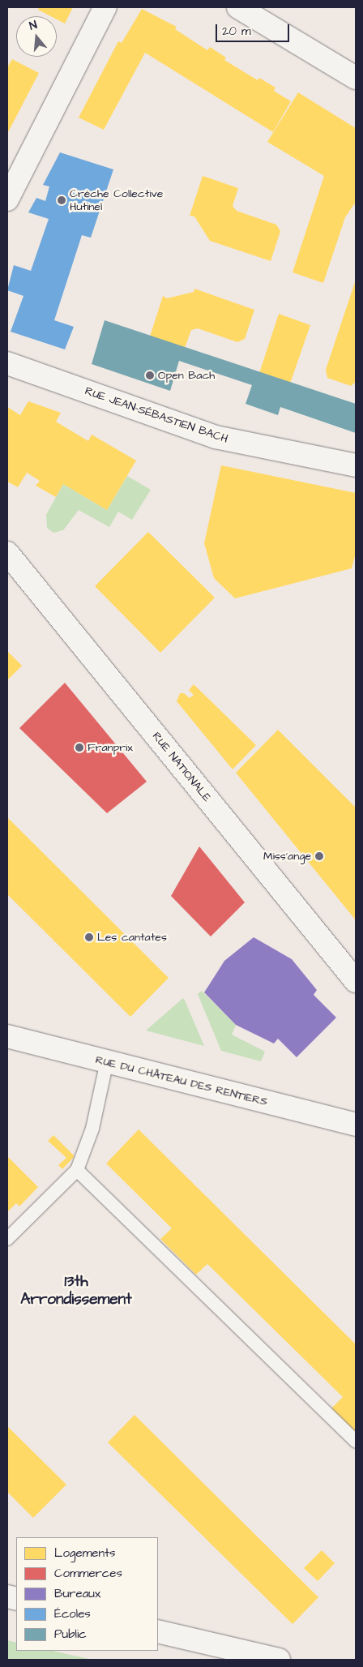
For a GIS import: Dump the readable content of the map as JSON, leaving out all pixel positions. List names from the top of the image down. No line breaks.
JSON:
{"streets":{"street":["RUE JEAN-SÉBASTIEN BACH","RUE NATIONALE","RUE DU CHÂTEAU DES RENTIERS"]},"districts":["13th Arrondissement"],"places":["Crèche Collective Hutinel","Open Bach","Franprix","Miss'ange","Les cantates"],"legend":["Logements","Commerces","Bureaux","Écoles","Public"],"scale_bar":"20 m","north":"top"}
